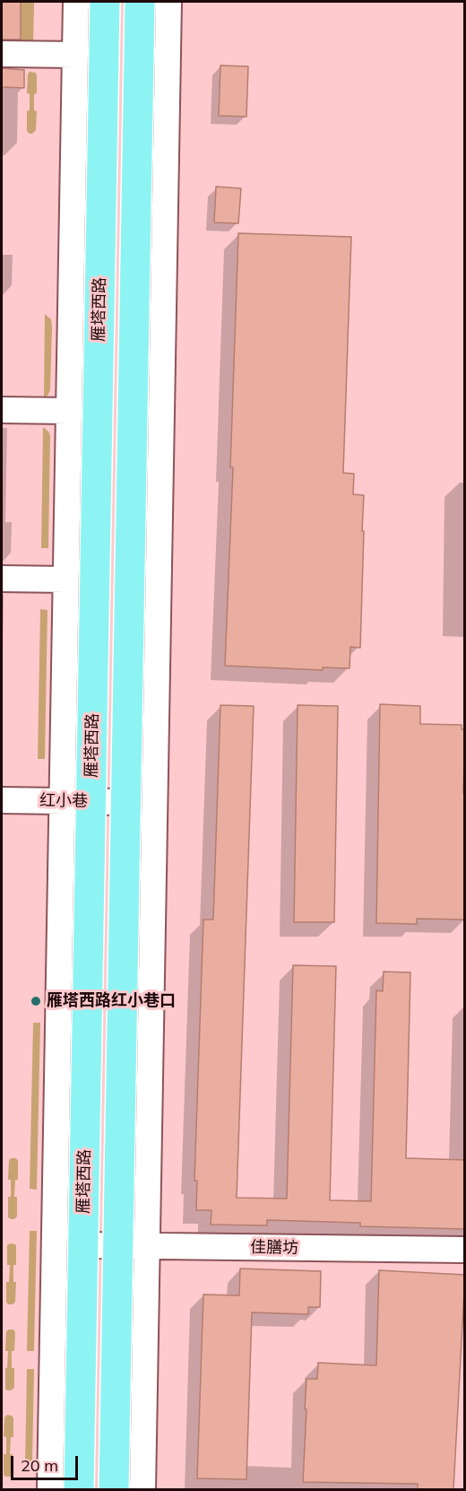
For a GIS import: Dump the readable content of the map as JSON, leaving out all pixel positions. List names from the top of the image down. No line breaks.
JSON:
{"streets":{"main road":["雁塔西路"],"street":["红小巷","佳膳坊"]},"crossings":[["雁塔西路","红小巷"],["雁塔西路","佳膳坊"]],"places":["雁塔西路红小巷口"],"scale_bar":"20 m"}
